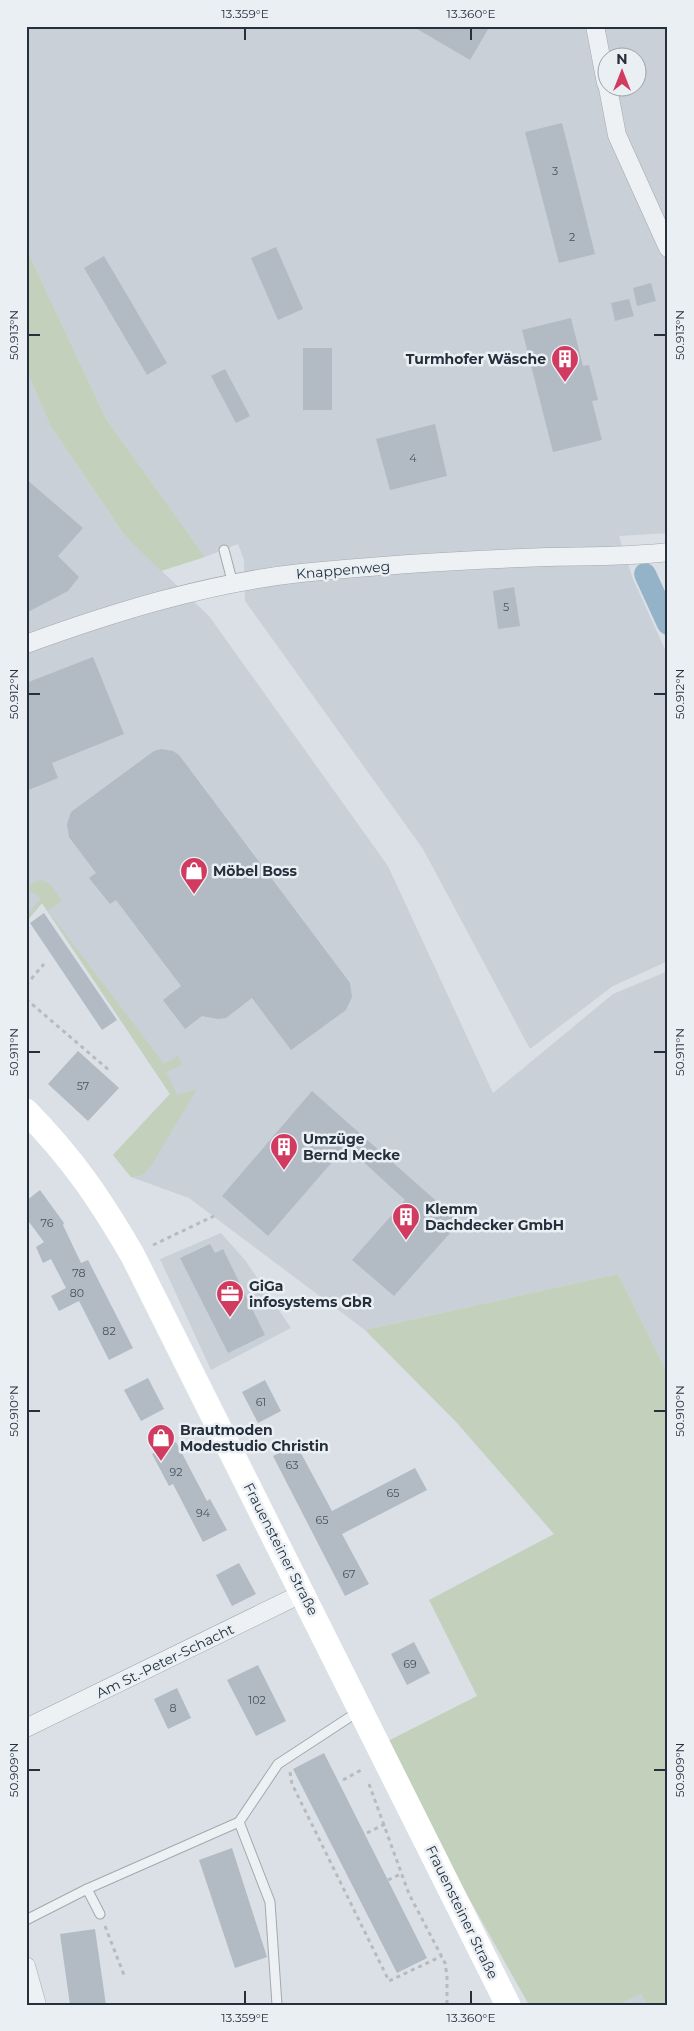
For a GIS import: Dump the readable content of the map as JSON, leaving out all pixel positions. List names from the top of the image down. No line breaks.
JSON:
{"streets":{"main road":["Frauensteiner Straße"],"street":["Knappenweg","Am St.-Peter-Schacht"]},"crossings":[["Frauensteiner Straße","Am St.-Peter-Schacht"]],"places":{"building":["Turmhofer Wäsche","Umzüge Bernd Mecke","Klemm Dachdecker GmbH"],"shop":["Möbel Boss","Brautmoden Modestudio Christin"],"office":["GiGa infosystems GbR"]},"house_numbers":["3","2","4","5","57","76","78","80","82","61","63","92","65","94","65","67","69","102","8"],"north":"top","coordinates":["13.359°E","13.360°E","50.913°N","50.912°N","50.911°N","50.910°N","50.909°N"]}
